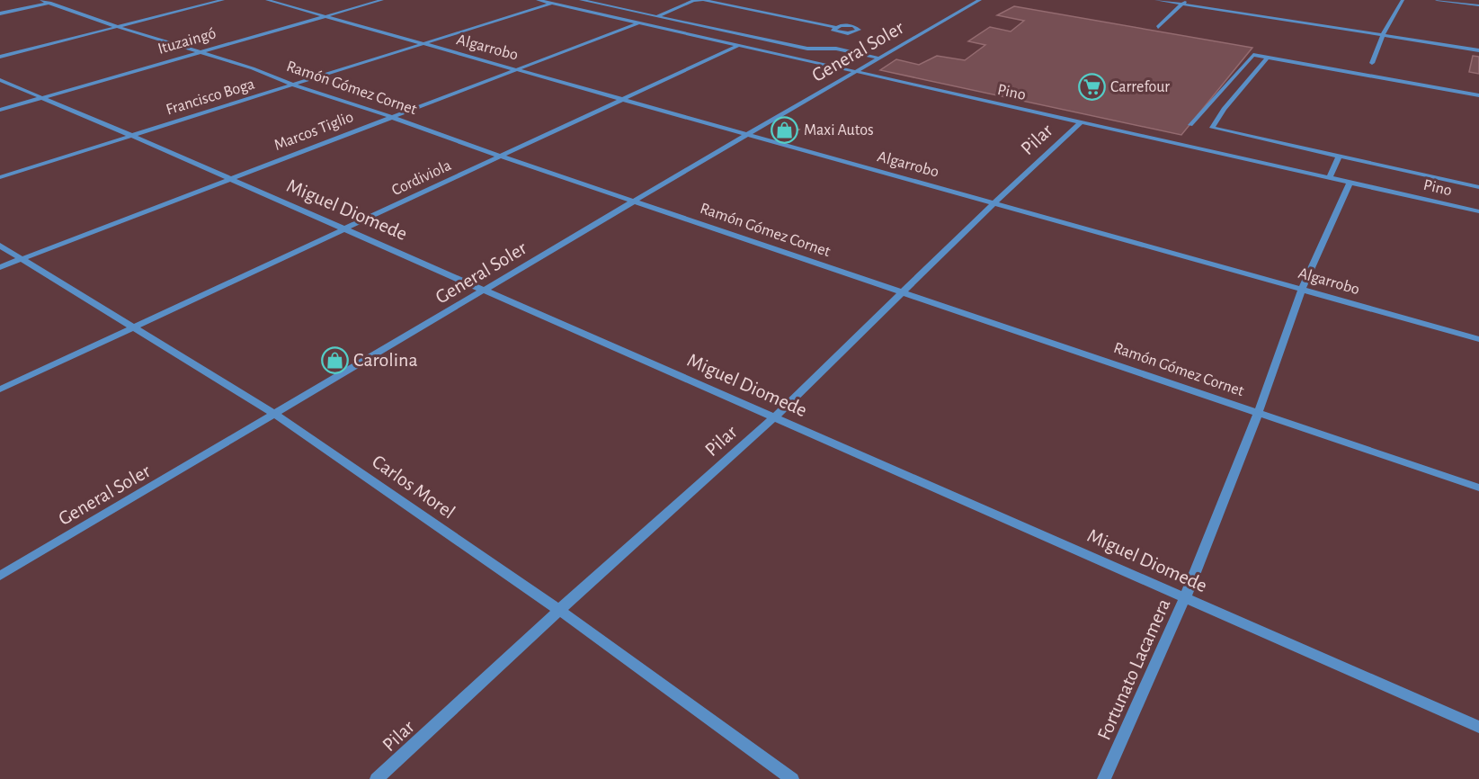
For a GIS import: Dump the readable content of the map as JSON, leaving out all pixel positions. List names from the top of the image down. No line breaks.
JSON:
{"streets":{"street":["Ituzaingó","Algarrobo","General Soler","Ramón Gómez Cornet","Pino","Francisco Boga","Marcos Tiglio","Pilar","Cordiviola","Miguel Diomede","Carlos Morel","Fortunato Lacamera"]},"crossings":[["Ituzaingó","Algarrobo"],["Ituzaingó","Ramón Gómez Cornet"],["Ituzaingó","Miguel Diomede"],["Algarrobo","General Soler"],["Algarrobo","Francisco Boga"],["Algarrobo","Marcos Tiglio"],["Algarrobo","Pilar"],["Algarrobo","Cordiviola"],["Algarrobo","Fortunato Lacamera"],["General Soler","Ramón Gómez Cornet"],["General Soler","Pino"],["General Soler","Miguel Diomede"],["General Soler","Carlos Morel"],["Ramón Gómez Cornet","Francisco Boga"],["Ramón Gómez Cornet","Marcos Tiglio"],["Ramón Gómez Cornet","Pilar"],["Ramón Gómez Cornet","Cordiviola"],["Ramón Gómez Cornet","Fortunato Lacamera"],["Pino","Francisco Boga"],["Pino","Marcos Tiglio"],["Pino","Pilar"],["Pino","Cordiviola"],["Pino","Fortunato Lacamera"],["Francisco Boga","Miguel Diomede"],["Marcos Tiglio","Miguel Diomede"],["Marcos Tiglio","Carlos Morel"],["Pilar","Miguel Diomede"],["Pilar","Carlos Morel"],["Cordiviola","Miguel Diomede"],["Cordiviola","Carlos Morel"],["Miguel Diomede","Fortunato Lacamera"]],"places":{"supermarket":["Carrefour"],"shop":["Maxi Autos","Carolina"]}}
